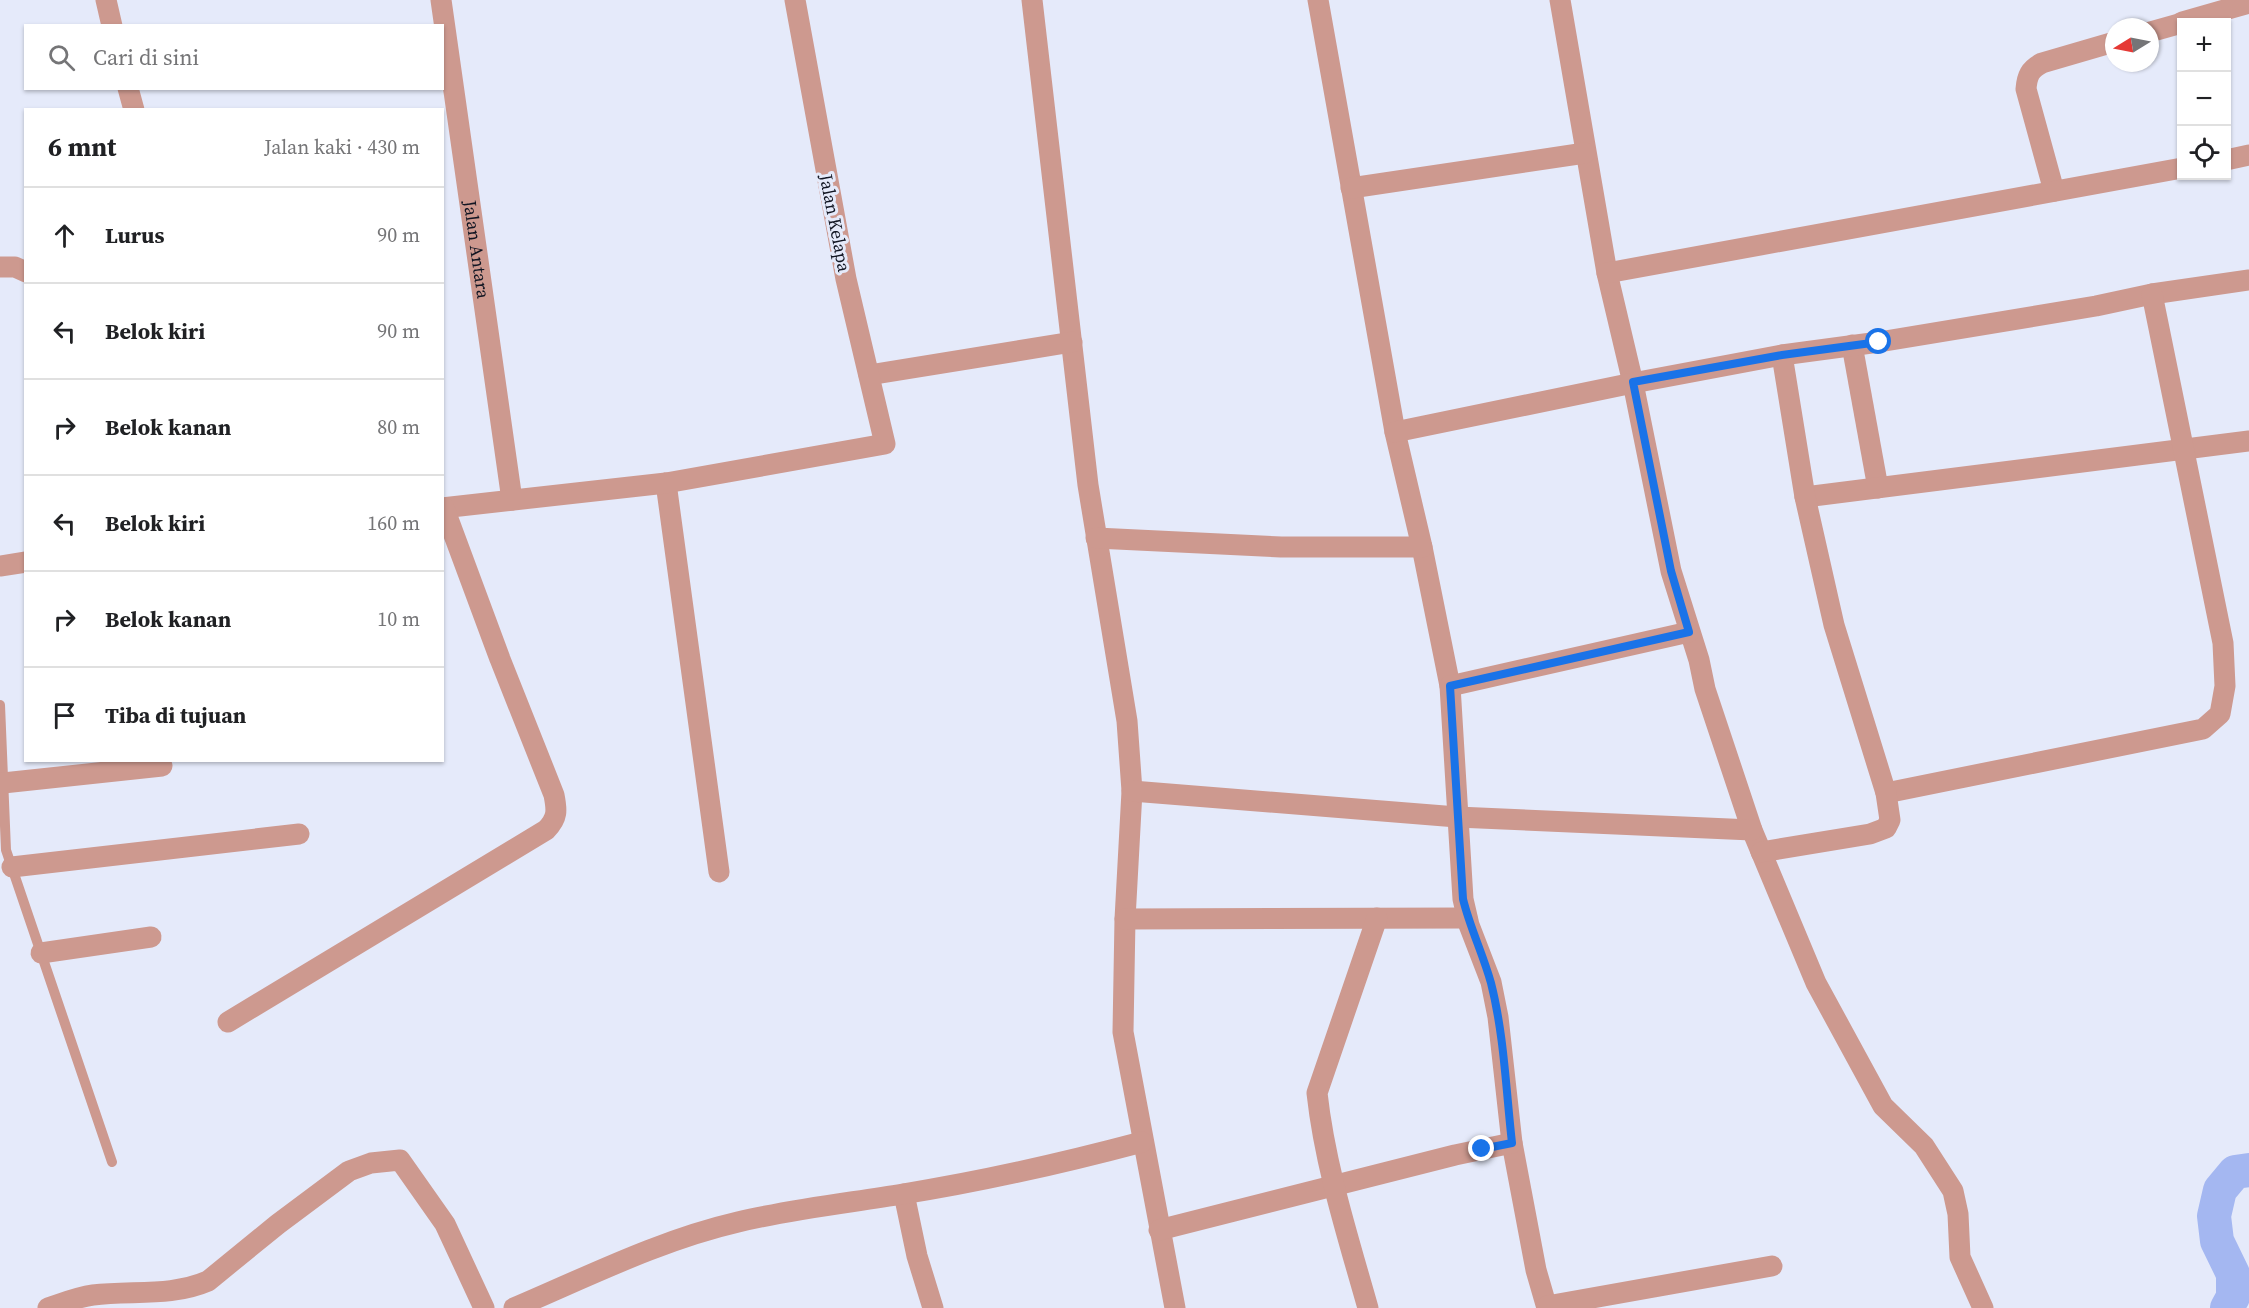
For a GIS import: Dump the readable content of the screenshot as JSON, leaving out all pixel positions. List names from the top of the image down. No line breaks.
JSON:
{"streets":{"street":["Jalan Kelapa","Jalan Antara"]},"north":"left","page":{"map_buttons":["+","−"],"search":"Cari di sini","heading":["6 mnt","Jalan kaki · 430 m"],"list":[["Lurus","90 m"],["Belok kiri","90 m"],["Belok kanan","80 m"],["Belok kiri","160 m"],["Belok kanan","10 m"],"Tiba di tujuan"]}}
